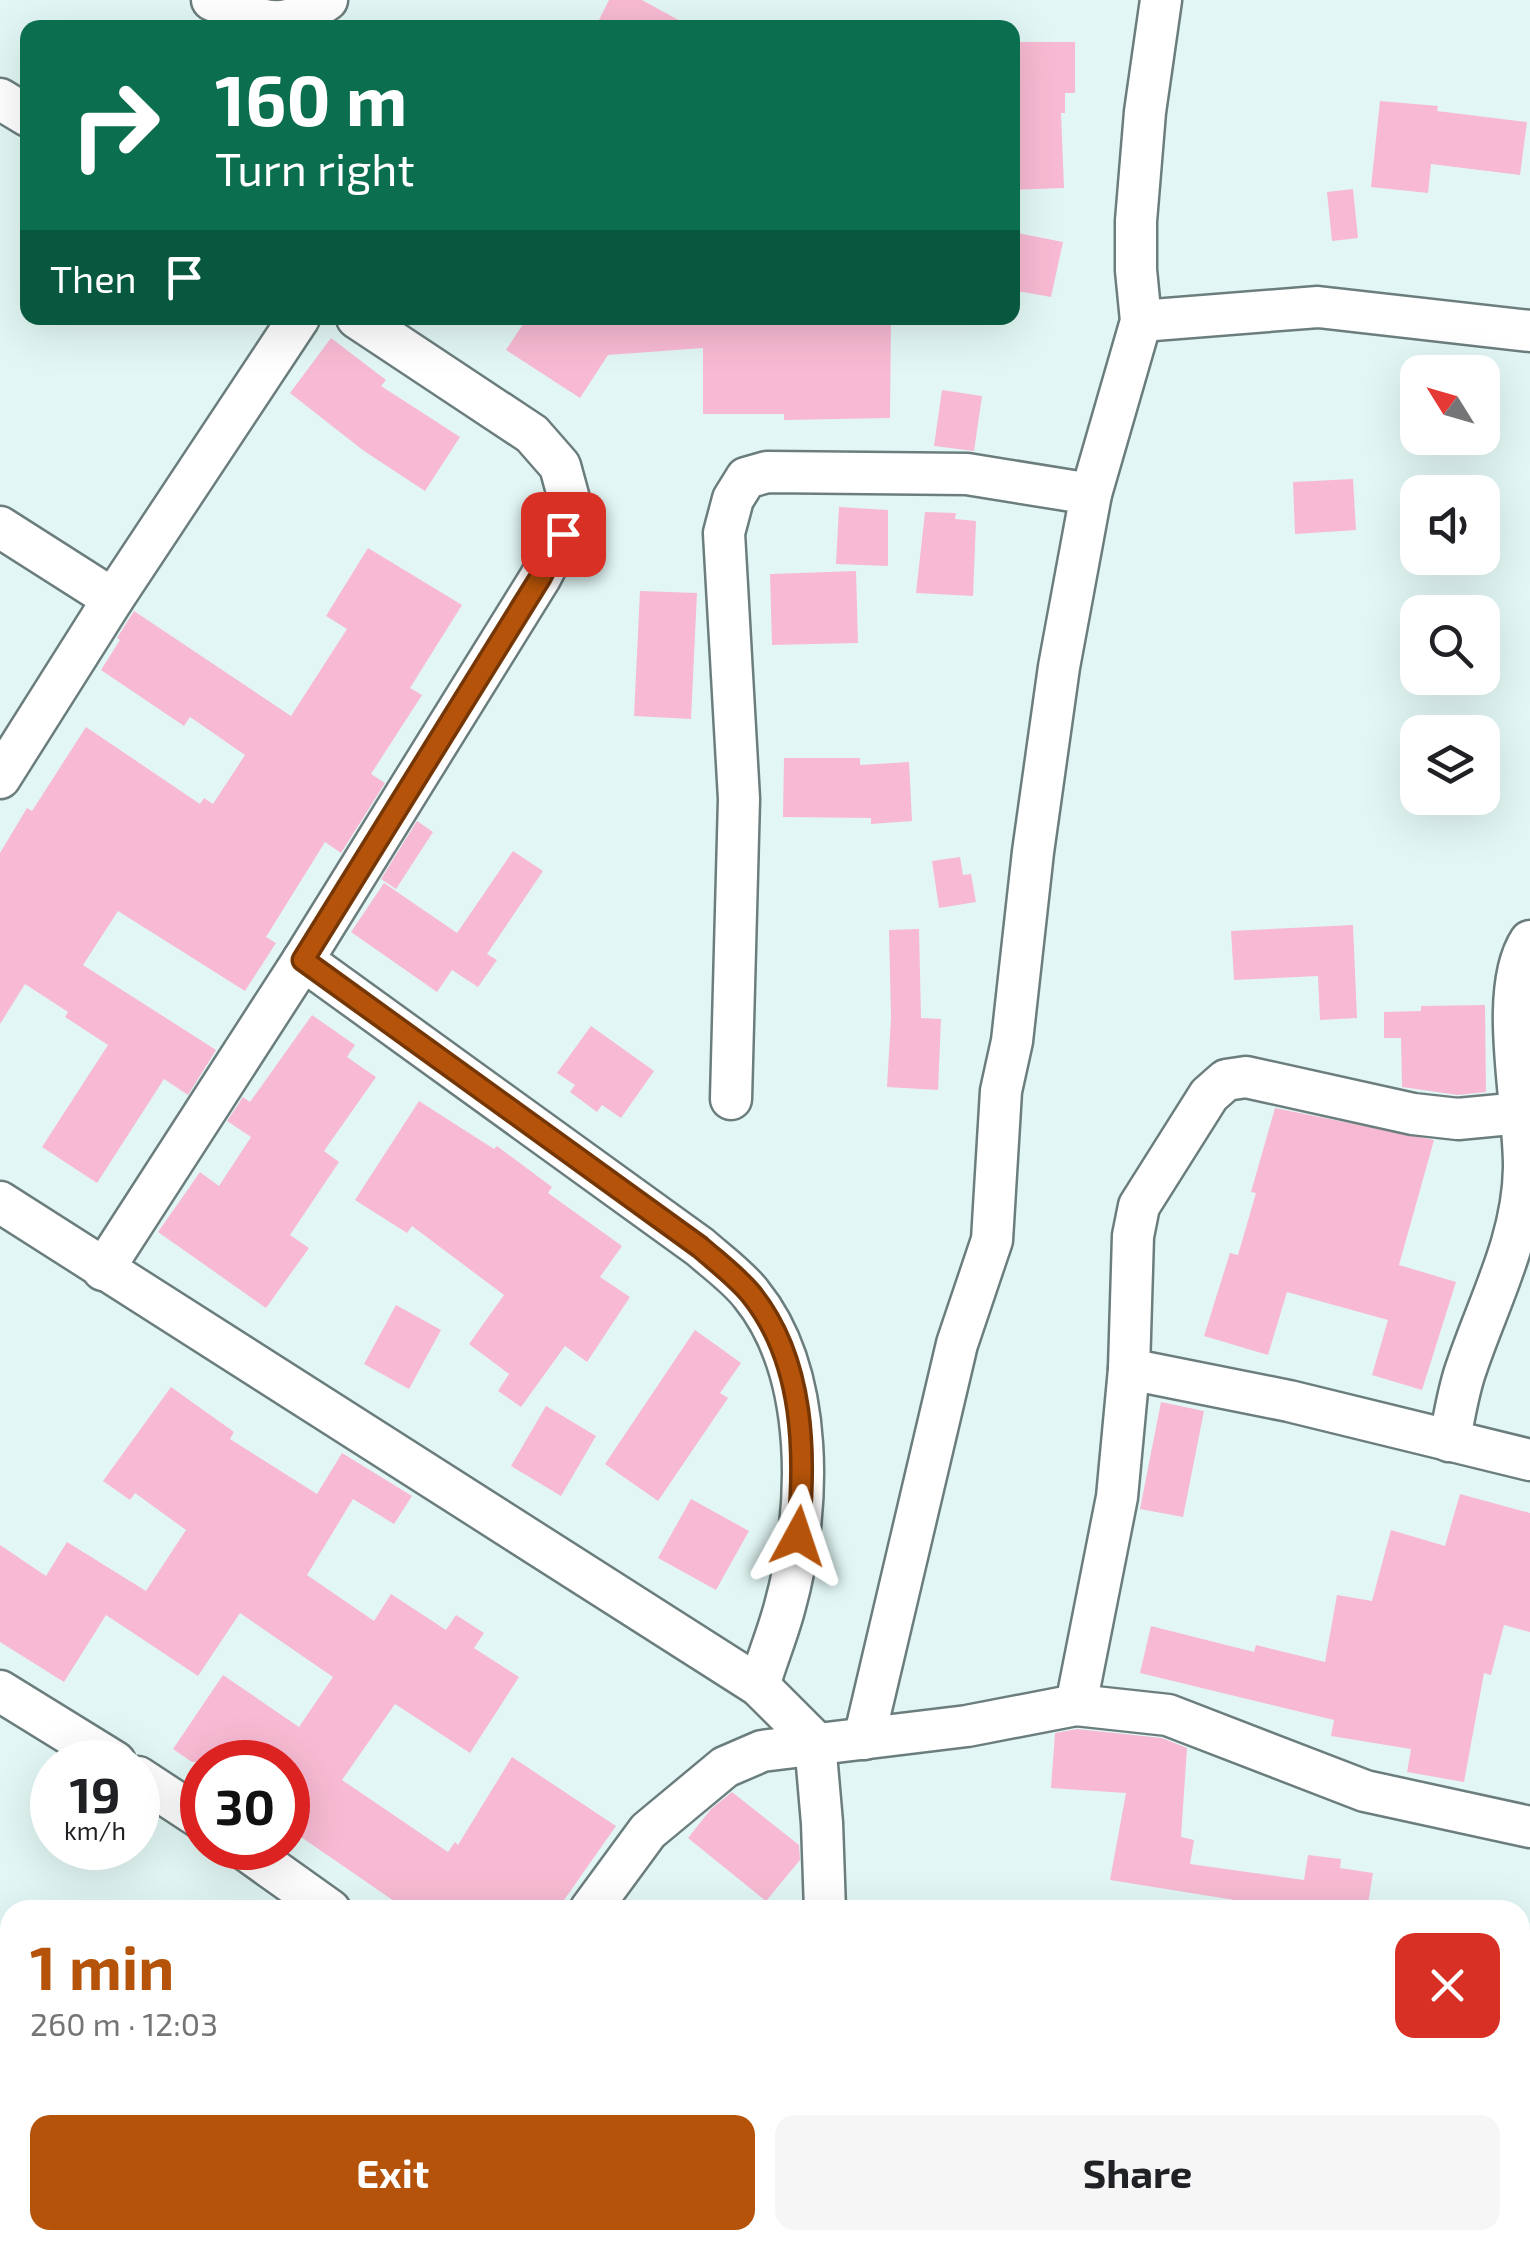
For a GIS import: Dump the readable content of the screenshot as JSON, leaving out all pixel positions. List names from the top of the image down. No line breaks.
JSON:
{"north":"top left","page":{"turn":["160 m","Turn right"],"then":"Then","speed":"19 km/h","limit":"30","heading":["1 min","260 m · 12:03"],"buttons":["Exit","Share"]}}
